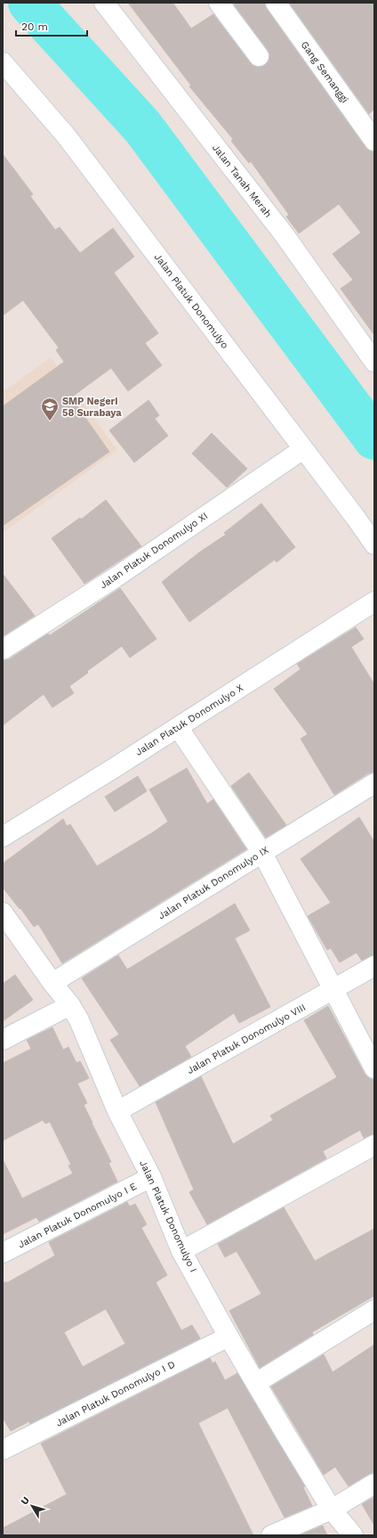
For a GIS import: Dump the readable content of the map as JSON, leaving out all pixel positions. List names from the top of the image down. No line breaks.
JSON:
{"streets":{"street":["Gang Semanggi","Jalan Tanah Merah","Jalan Platuk Donomulyo","Jalan Platuk Donomulyo XI","Jalan Platuk Donomulyo X","Jalan Platuk Donomulyo IX","Jalan Platuk Donomulyo VIII","Jalan Platuk Donomulyo I E","Jalan Platuk Donomulyo I","Jalan Platuk Donomulyo I D"]},"crossings":[["Jalan Platuk Donomulyo","Jalan Platuk Donomulyo XI"],["Jalan Platuk Donomulyo IX","Jalan Platuk Donomulyo I"],["Jalan Platuk Donomulyo VIII","Jalan Platuk Donomulyo I"],["Jalan Platuk Donomulyo I E","Jalan Platuk Donomulyo I"],["Jalan Platuk Donomulyo I","Jalan Platuk Donomulyo I D"]],"places":{"school or university":["SMP Negeri 58 Surabaya"]},"scale_bar":"20 m","north":"top left"}
